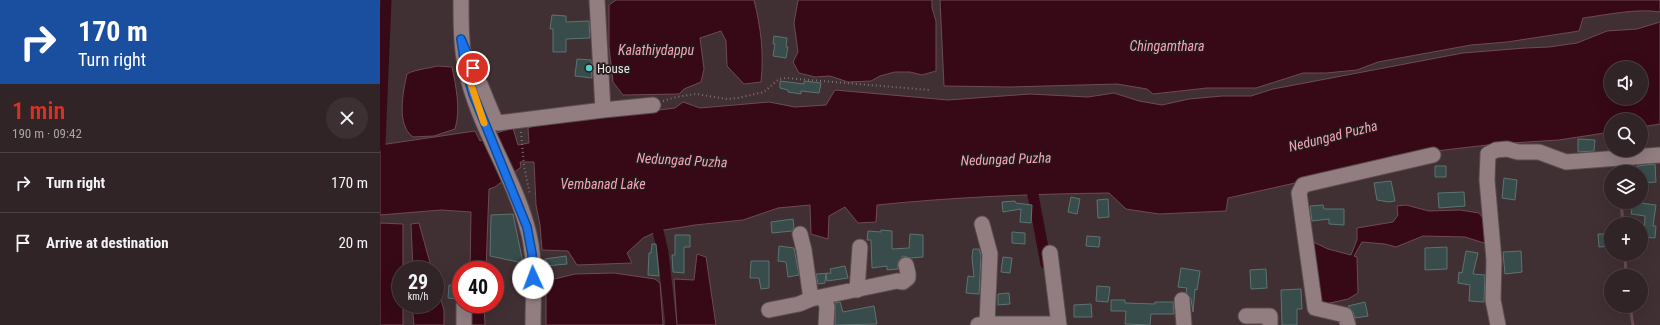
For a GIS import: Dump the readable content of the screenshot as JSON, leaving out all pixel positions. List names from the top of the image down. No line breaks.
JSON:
{"water":["Chingamthara","Kalathiydappu","Nedungad Puzha","Vembanad Lake"],"places":["House"],"page":{"turn":["170 m","Turn right"],"map_buttons":["+","−"],"heading":["1 min","190 m · 09:42"],"list":[{"name":"Turn right","value":"170 m"},{"name":"Arrive at destination","value":"20 m"}],"speed":"29 km/h","limit":"40"}}
